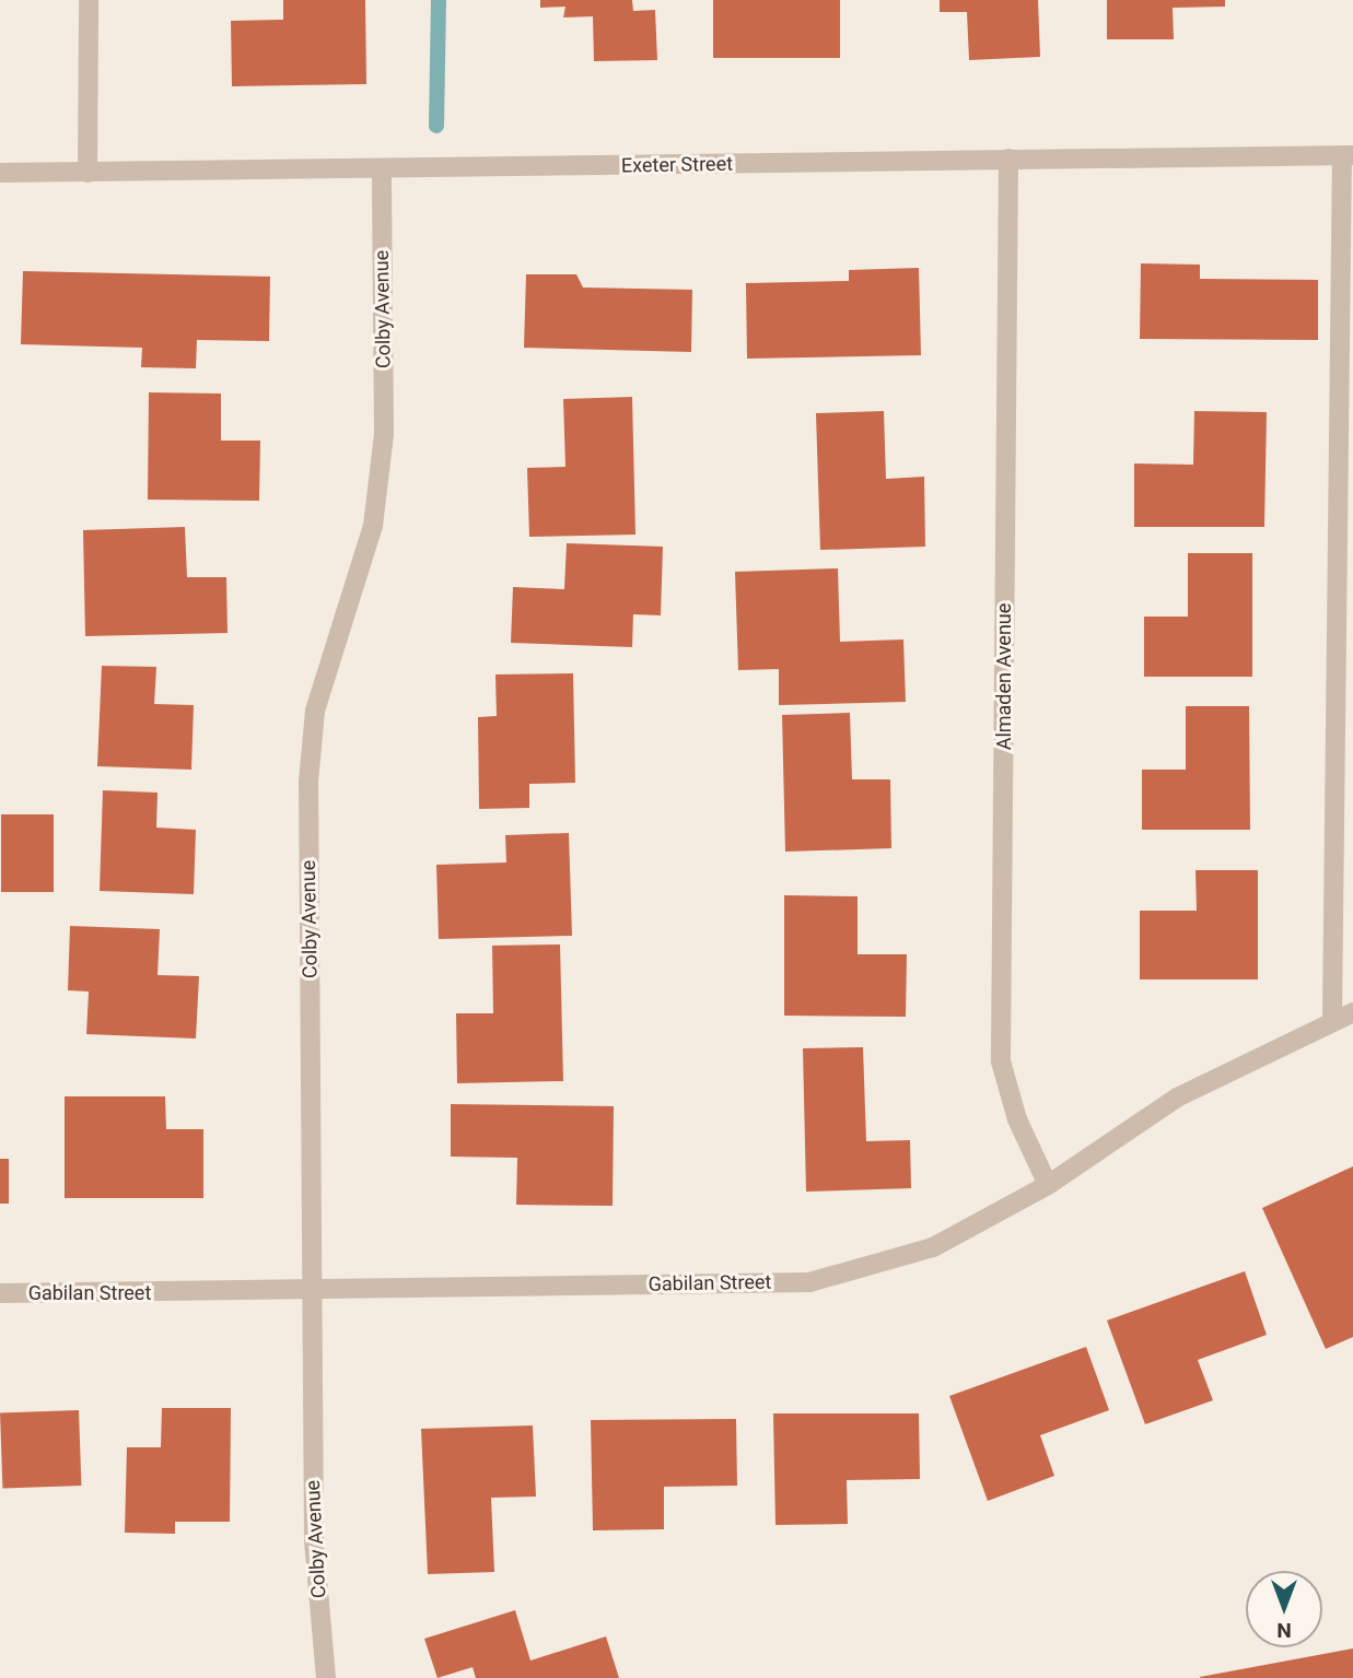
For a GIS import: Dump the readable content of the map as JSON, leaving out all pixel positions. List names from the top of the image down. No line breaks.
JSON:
{"streets":{"street":["Exeter Street","Colby Avenue","Almaden Avenue","Gabilan Street"]},"crossings":[["Exeter Street","Colby Avenue"],["Exeter Street","Almaden Avenue"],["Colby Avenue","Gabilan Street"],["Almaden Avenue","Gabilan Street"]],"north":"bottom"}
